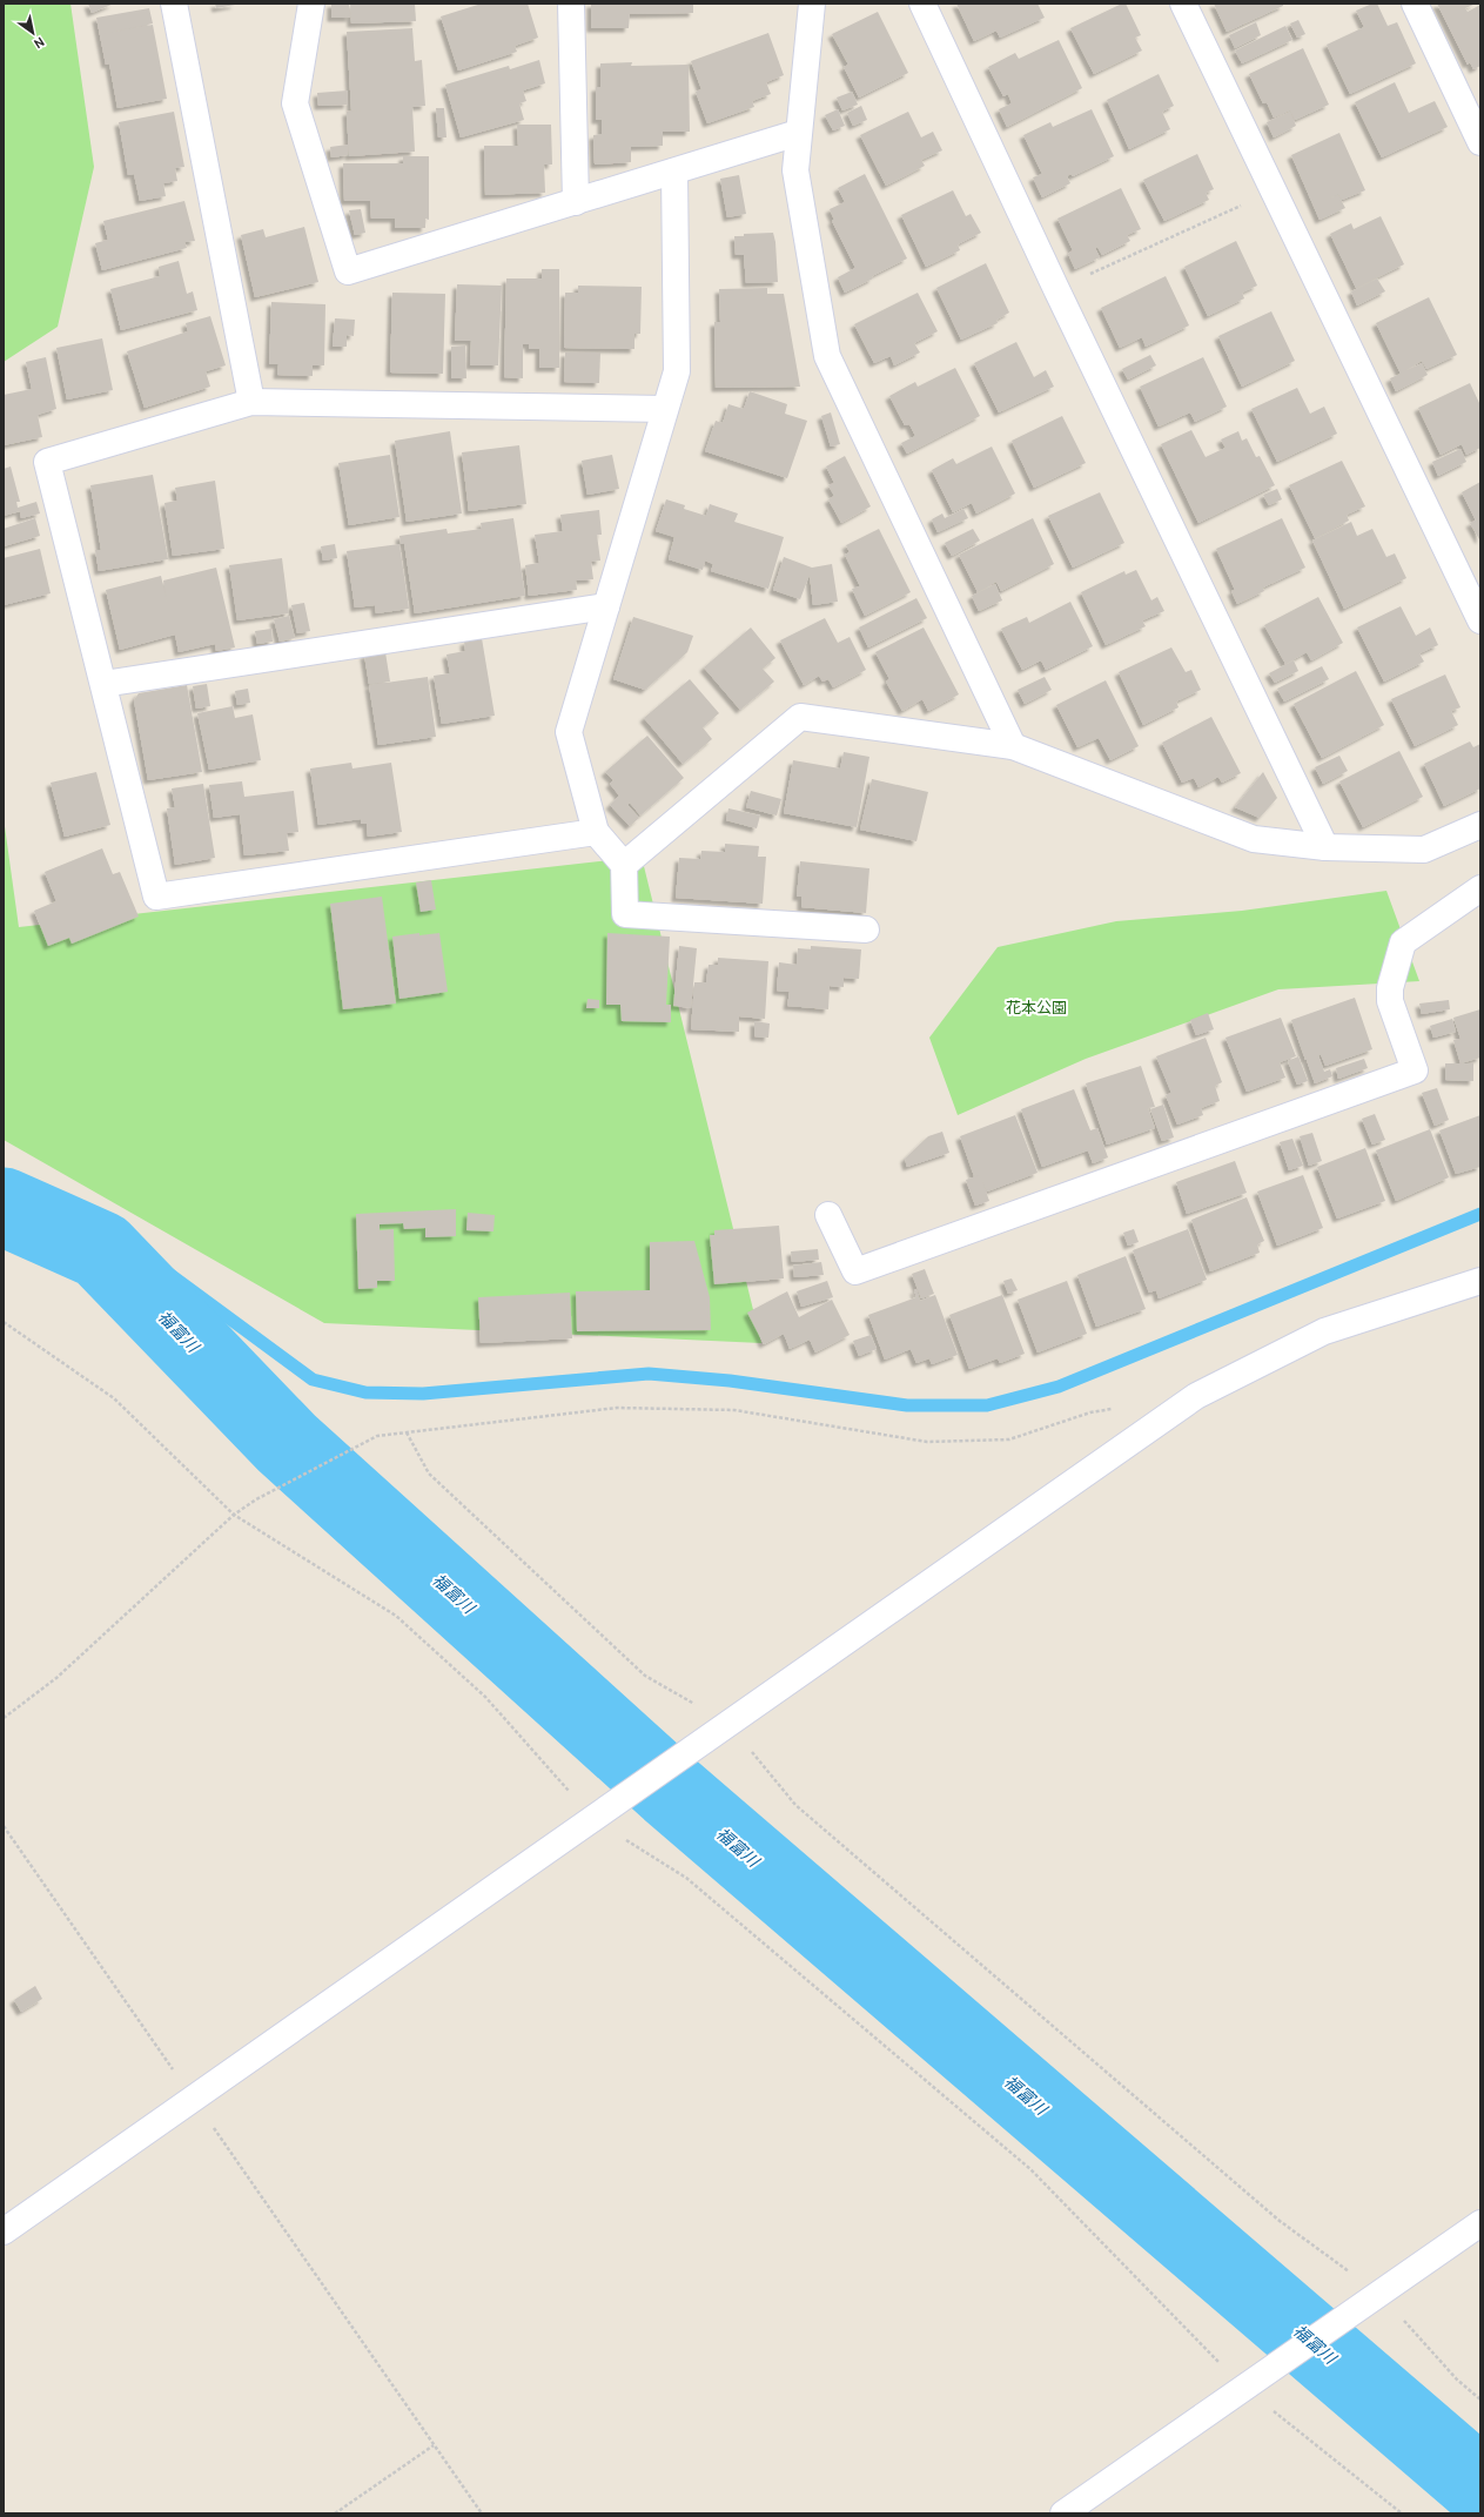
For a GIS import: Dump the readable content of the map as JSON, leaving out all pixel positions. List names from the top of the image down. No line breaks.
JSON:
{"water":["福富川"],"parks":["花本公園"],"north":"bottom right"}
